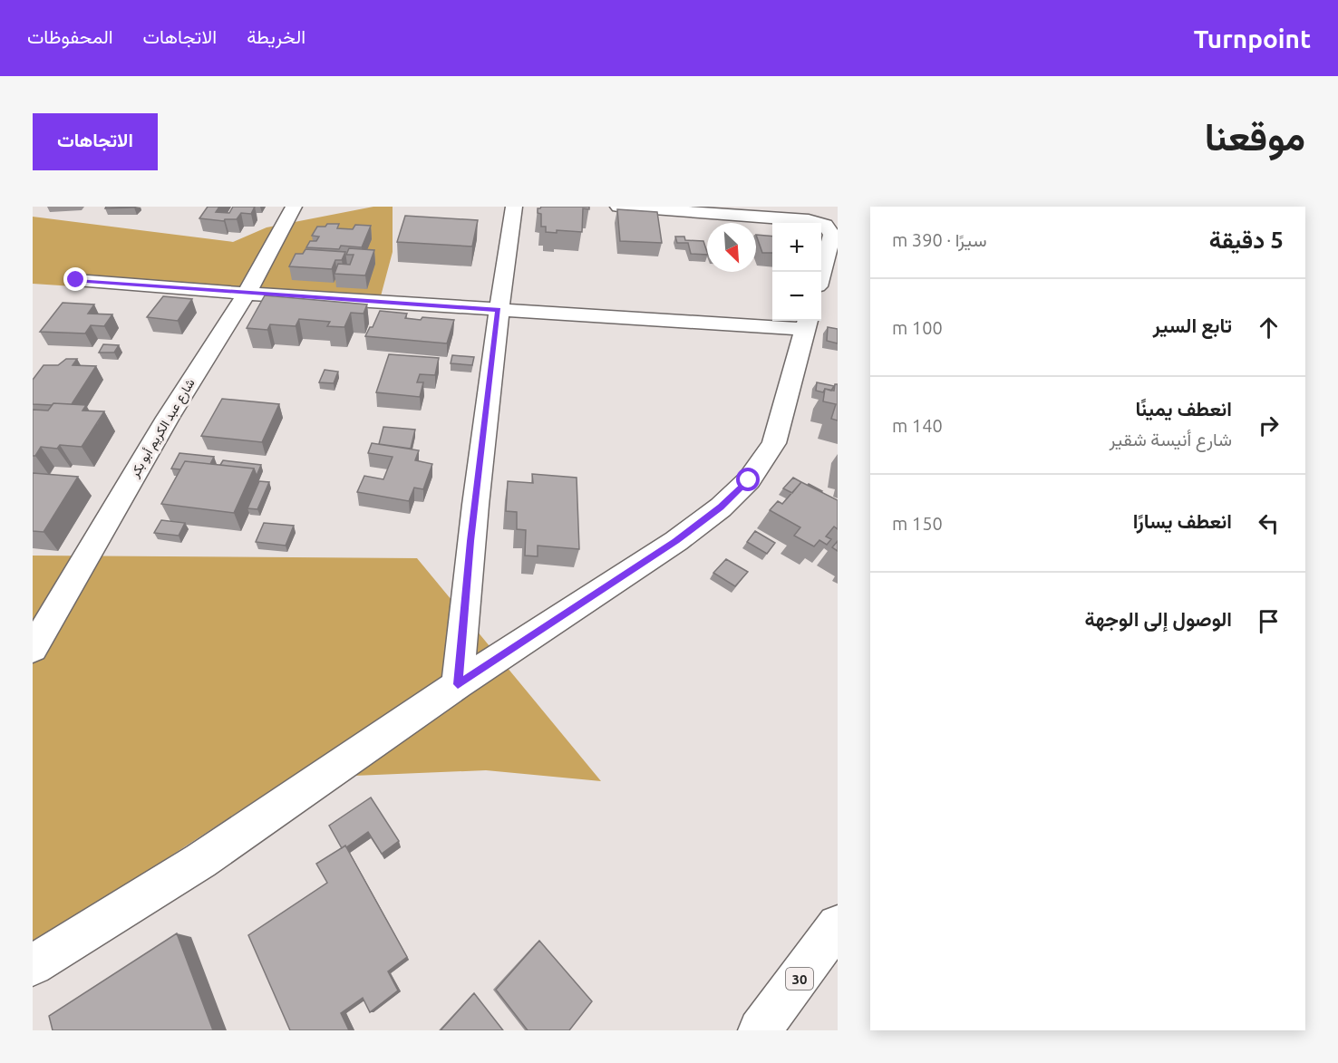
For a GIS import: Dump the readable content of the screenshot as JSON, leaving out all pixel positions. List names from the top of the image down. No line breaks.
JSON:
{"streets":{"street":["شارع عبد الكريم أبو بكر","30"]},"north":"bottom right","page":{"header":"Turnpoint","nav":["الخريطة","الاتجاهات","المحفوظات"],"title":"موقعنا","buttons":"الاتجاهات","heading":["5 دقيقة","سيرًا · 390 m"],"map_buttons":["+","−"],"list":[["تابع السير","100 m"],["انعطف يمينًا","شارع أنيسة شقير","140 m"],["انعطف يسارًا","150 m"],"الوصول إلى الوجهة"]}}
